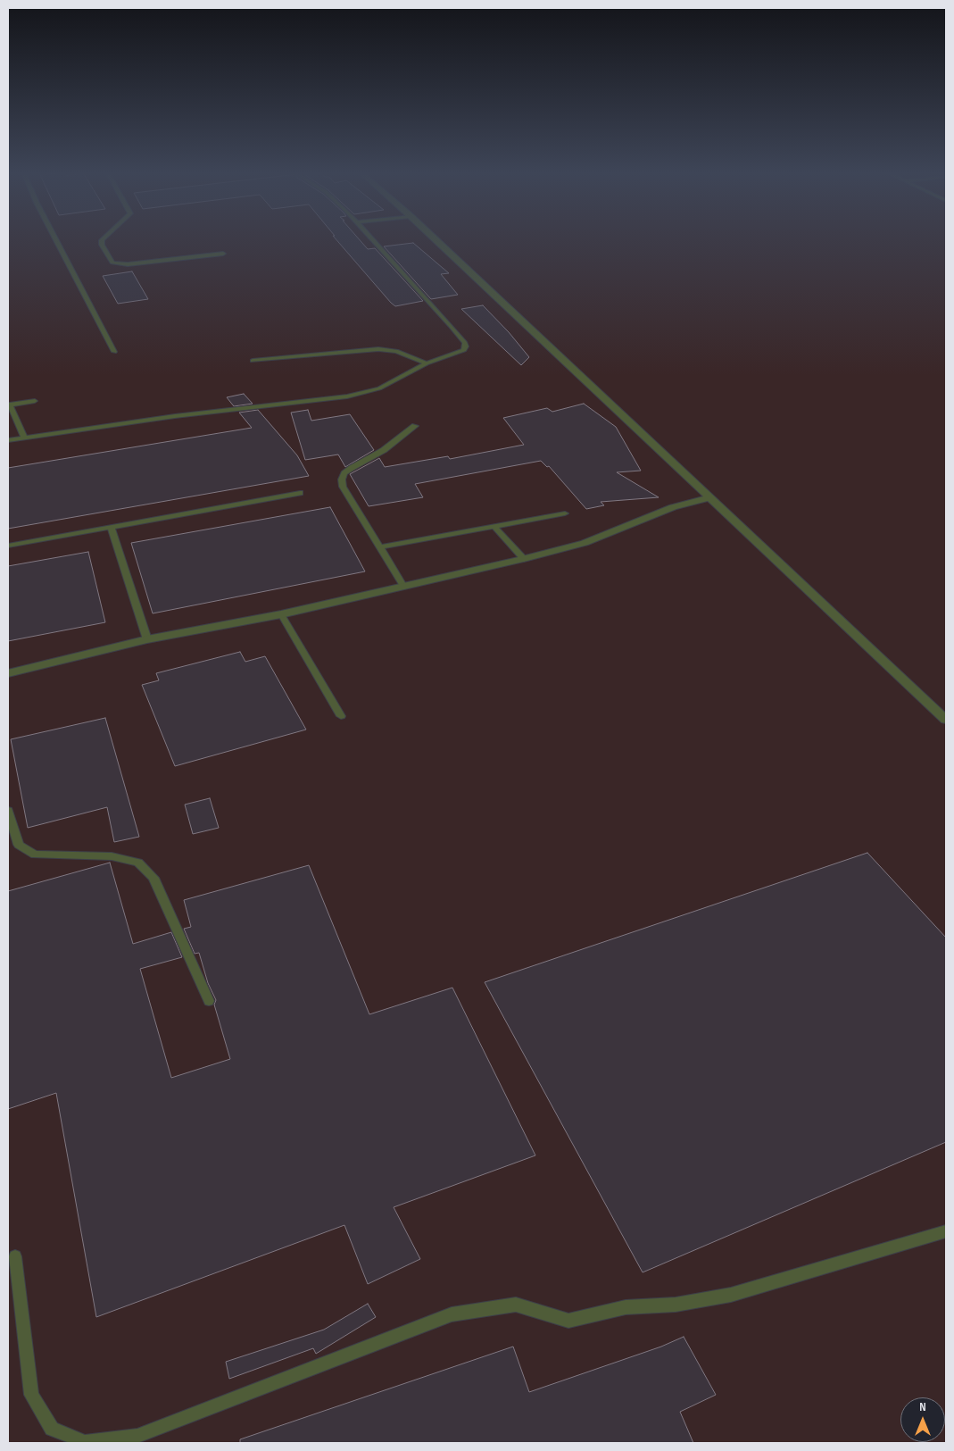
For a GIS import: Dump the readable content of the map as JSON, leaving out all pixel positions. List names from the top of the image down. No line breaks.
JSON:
{"north":"top"}
